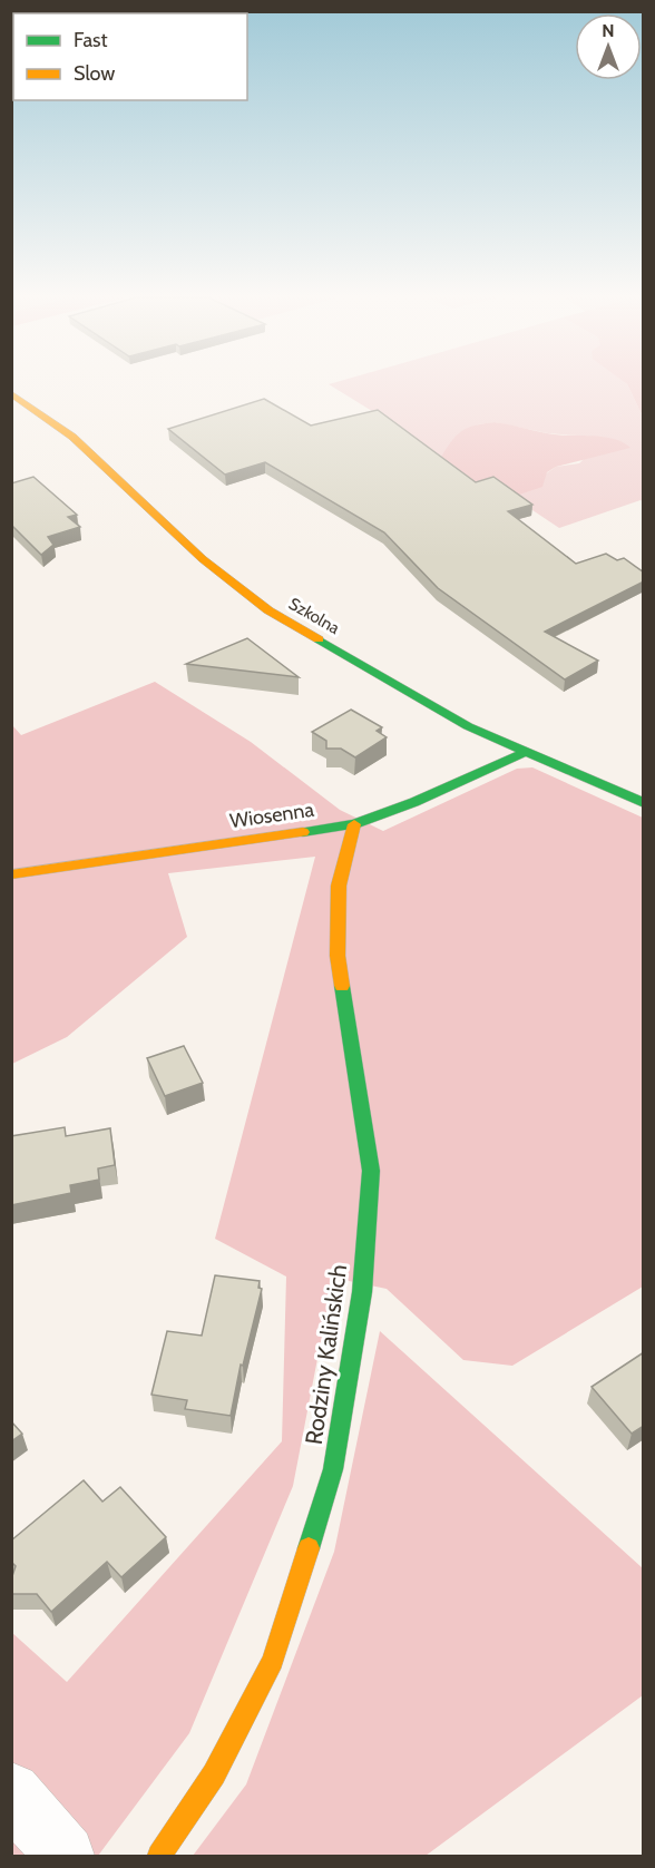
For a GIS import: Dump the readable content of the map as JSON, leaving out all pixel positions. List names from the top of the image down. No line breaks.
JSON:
{"streets":{"street":["Szkolna","Wiosenna","Rodziny Kalińskich"]},"crossings":[["Szkolna","Wiosenna"],["Wiosenna","Rodziny Kalińskich"]],"legend":["Fast","Slow"],"north":"top"}
